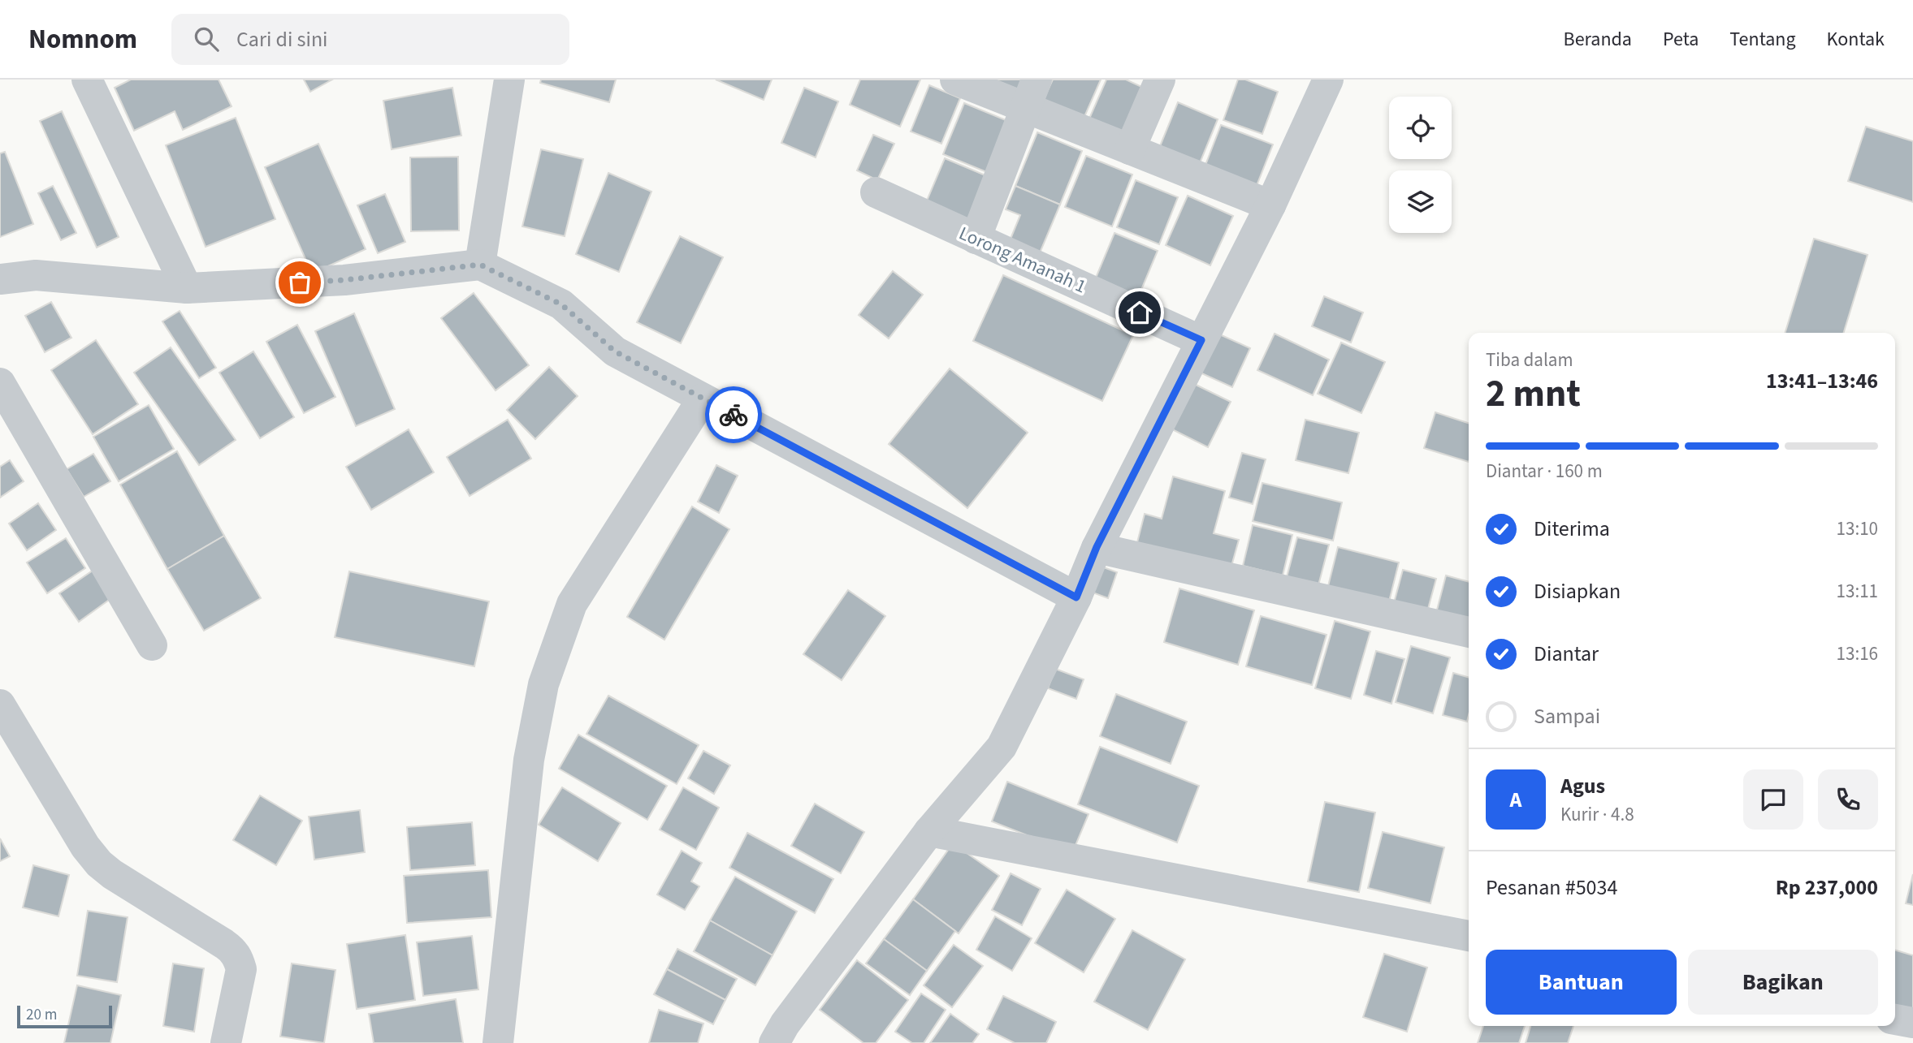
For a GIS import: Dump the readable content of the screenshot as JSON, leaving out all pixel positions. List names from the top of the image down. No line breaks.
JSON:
{"streets":{"street":["Lorong Amanah 1"]},"scale_bar":"20 m","page":{"header":"Nomnom","search":"Cari di sini","nav":["Beranda","Peta","Tentang","Kontak"],"heading":["2 mnt","Tiba dalam","13:41–13:46"],"panel":["Agus","Kurir · 4.8","Pesanan #5034","Rp 237,000"],"bar":"Diantar · 160 m","list":[["Diterima","13:10"],["Disiapkan","13:11"],["Diantar","13:16"],"Sampai"],"round":"A","buttons":["Bantuan","Bagikan"],"scale":"20 m"}}
